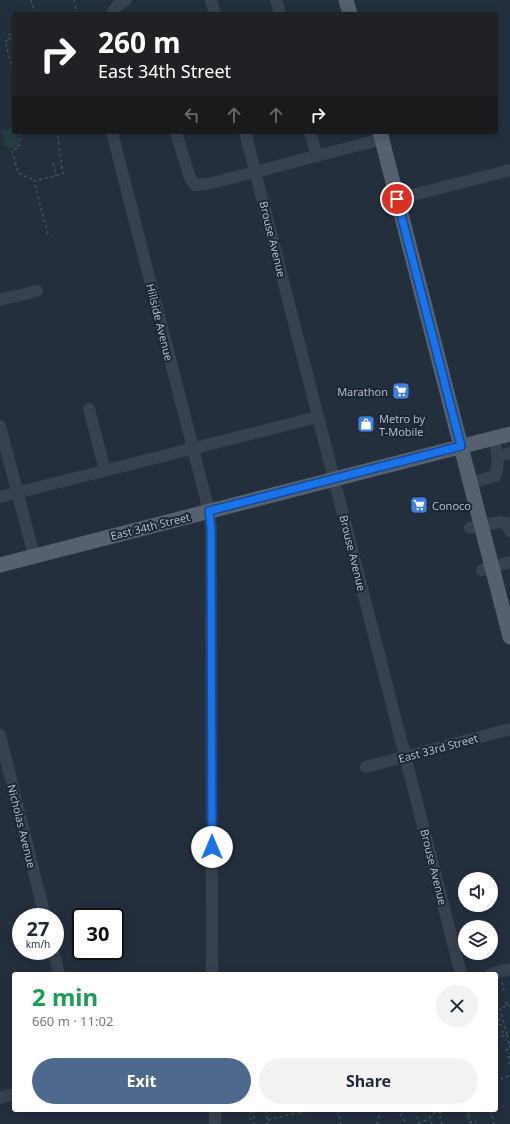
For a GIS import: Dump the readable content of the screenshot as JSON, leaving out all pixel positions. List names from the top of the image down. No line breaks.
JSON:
{"streets":{"main road":["East 34th Street"],"street":["Brouse Avenue","Hillside Avenue","East 33rd Street","Nicholas Avenue"]},"crossings":[["Brouse Avenue","East 34th Street"],["Brouse Avenue","East 33rd Street"],["Hillside Avenue","East 34th Street"]],"places":{"supermarket":["Marathon","Conoco"],"shop":["Metro by T-Mobile"]},"page":{"turn":["260 m","East 34th Street"],"speed":"27 km/h","limit":"30","heading":["2 min","660 m · 11:02"],"buttons":["Exit","Share"]}}
